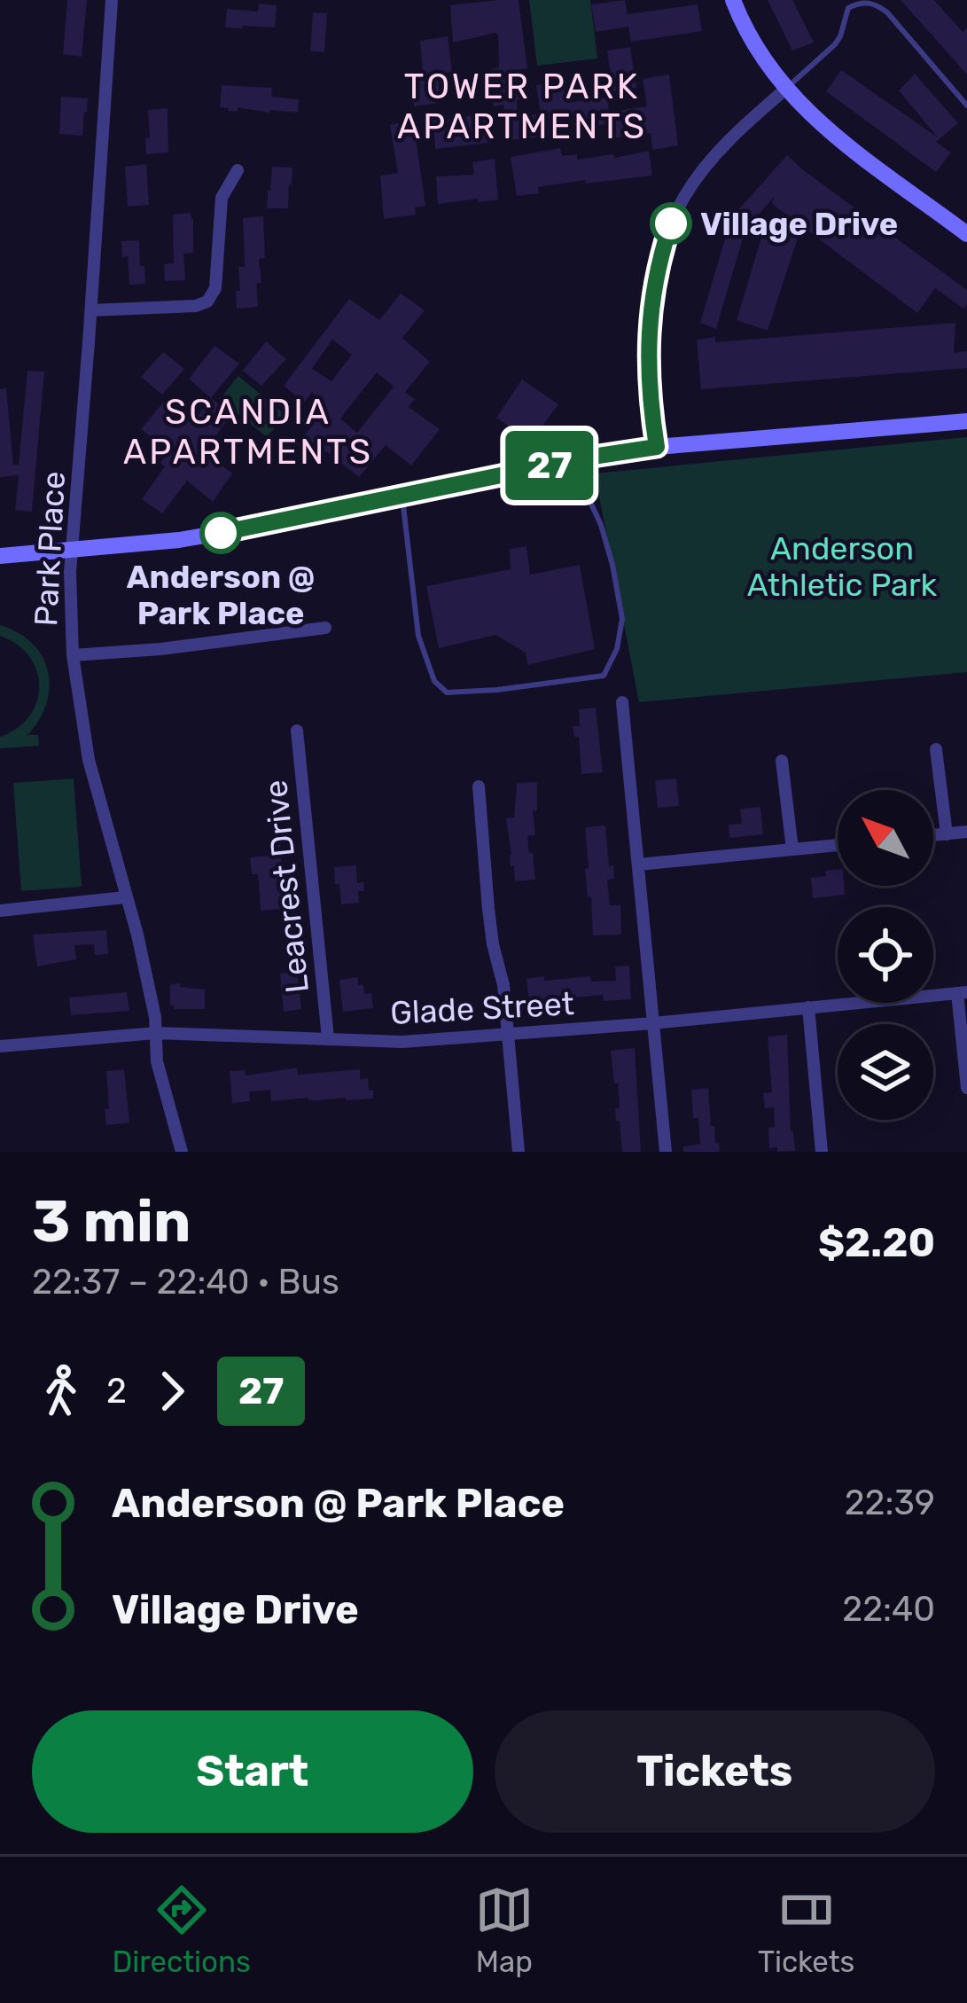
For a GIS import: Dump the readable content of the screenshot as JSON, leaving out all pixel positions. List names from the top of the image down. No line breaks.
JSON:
{"streets":{"street":["Park Place","Leacrest Drive","Glade Street"]},"crossings":[["Park Place","Glade Street"],["Leacrest Drive","Glade Street"]],"districts":["TOWER PARK APARTMENTS","SCANDIA APARTMENTS"],"parks":["Anderson Athletic Park"],"places":["Village Drive","Anderson @ Park Place"],"lines":["bus line 27"],"north":"top left","page":{"on_map":"27","heading":["3 min","22:37 – 22:40 · Bus","$2.20"],"legs":["2","27"],"list":[{"name":"Anderson @ Park Place","value":"22:39"},{"name":"Village Drive","value":"22:40"}],"buttons":["Start","Tickets"],"tabs":["Directions","Map","Tickets"]}}
